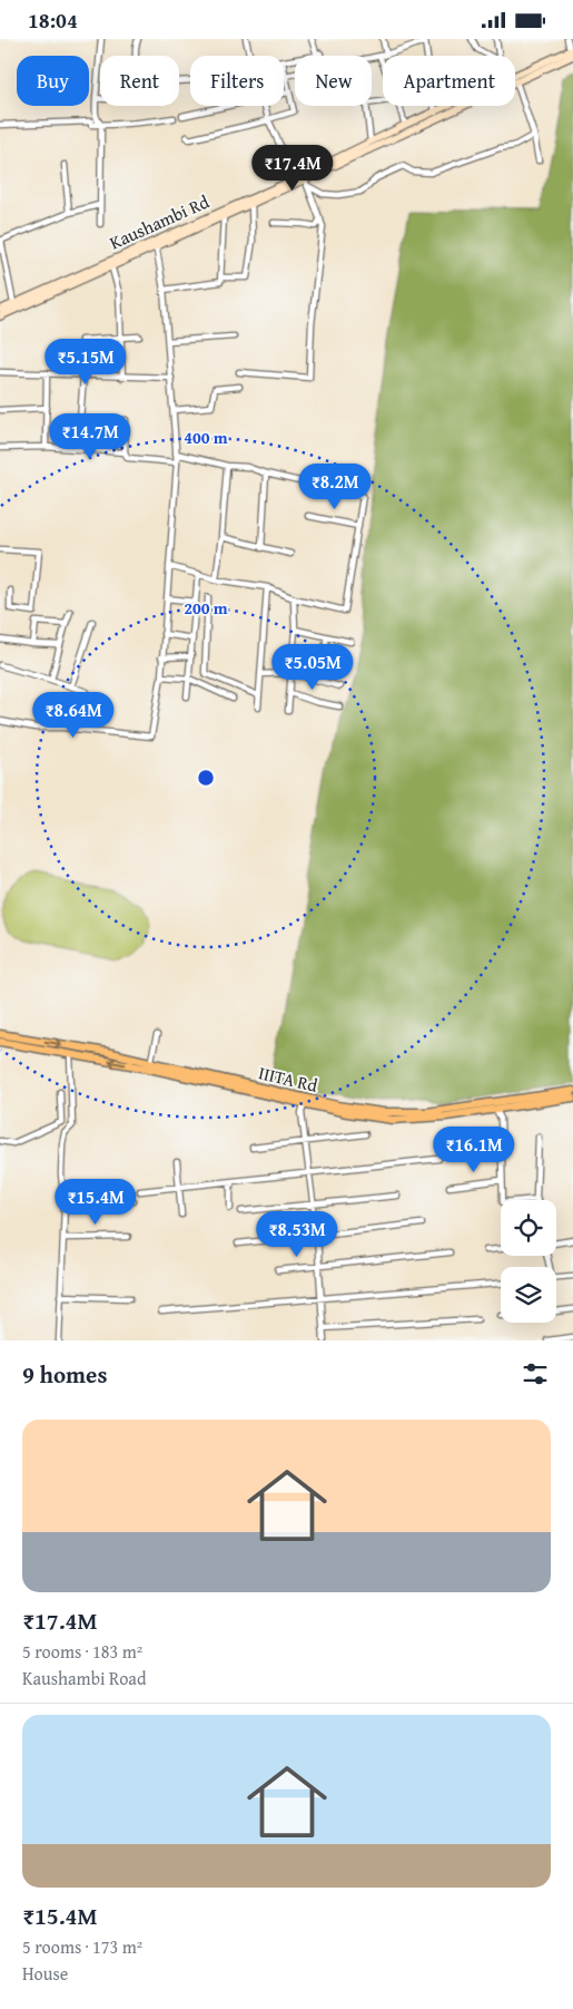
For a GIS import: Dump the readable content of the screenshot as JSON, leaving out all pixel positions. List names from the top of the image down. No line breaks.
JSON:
{"streets":{"main road":["Kaushambi Rd","IIITA Rd"]},"page":{"status":"18:04","chip":["Buy","Rent","Filters","New","Apartment"],"price":["₹17.4M","₹5.15M","₹14.7M","₹8.2M","₹5.05M","₹8.64M","₹16.1M","₹15.4M","₹8.53M"],"heading":"9 homes","list":[{"name":"₹17.4M","note":"5 rooms · 183 m² · Kaushambi Road"},{"name":"₹15.4M","note":"5 rooms · 173 m² · House"}]},"rings":["400 m","200 m"]}
